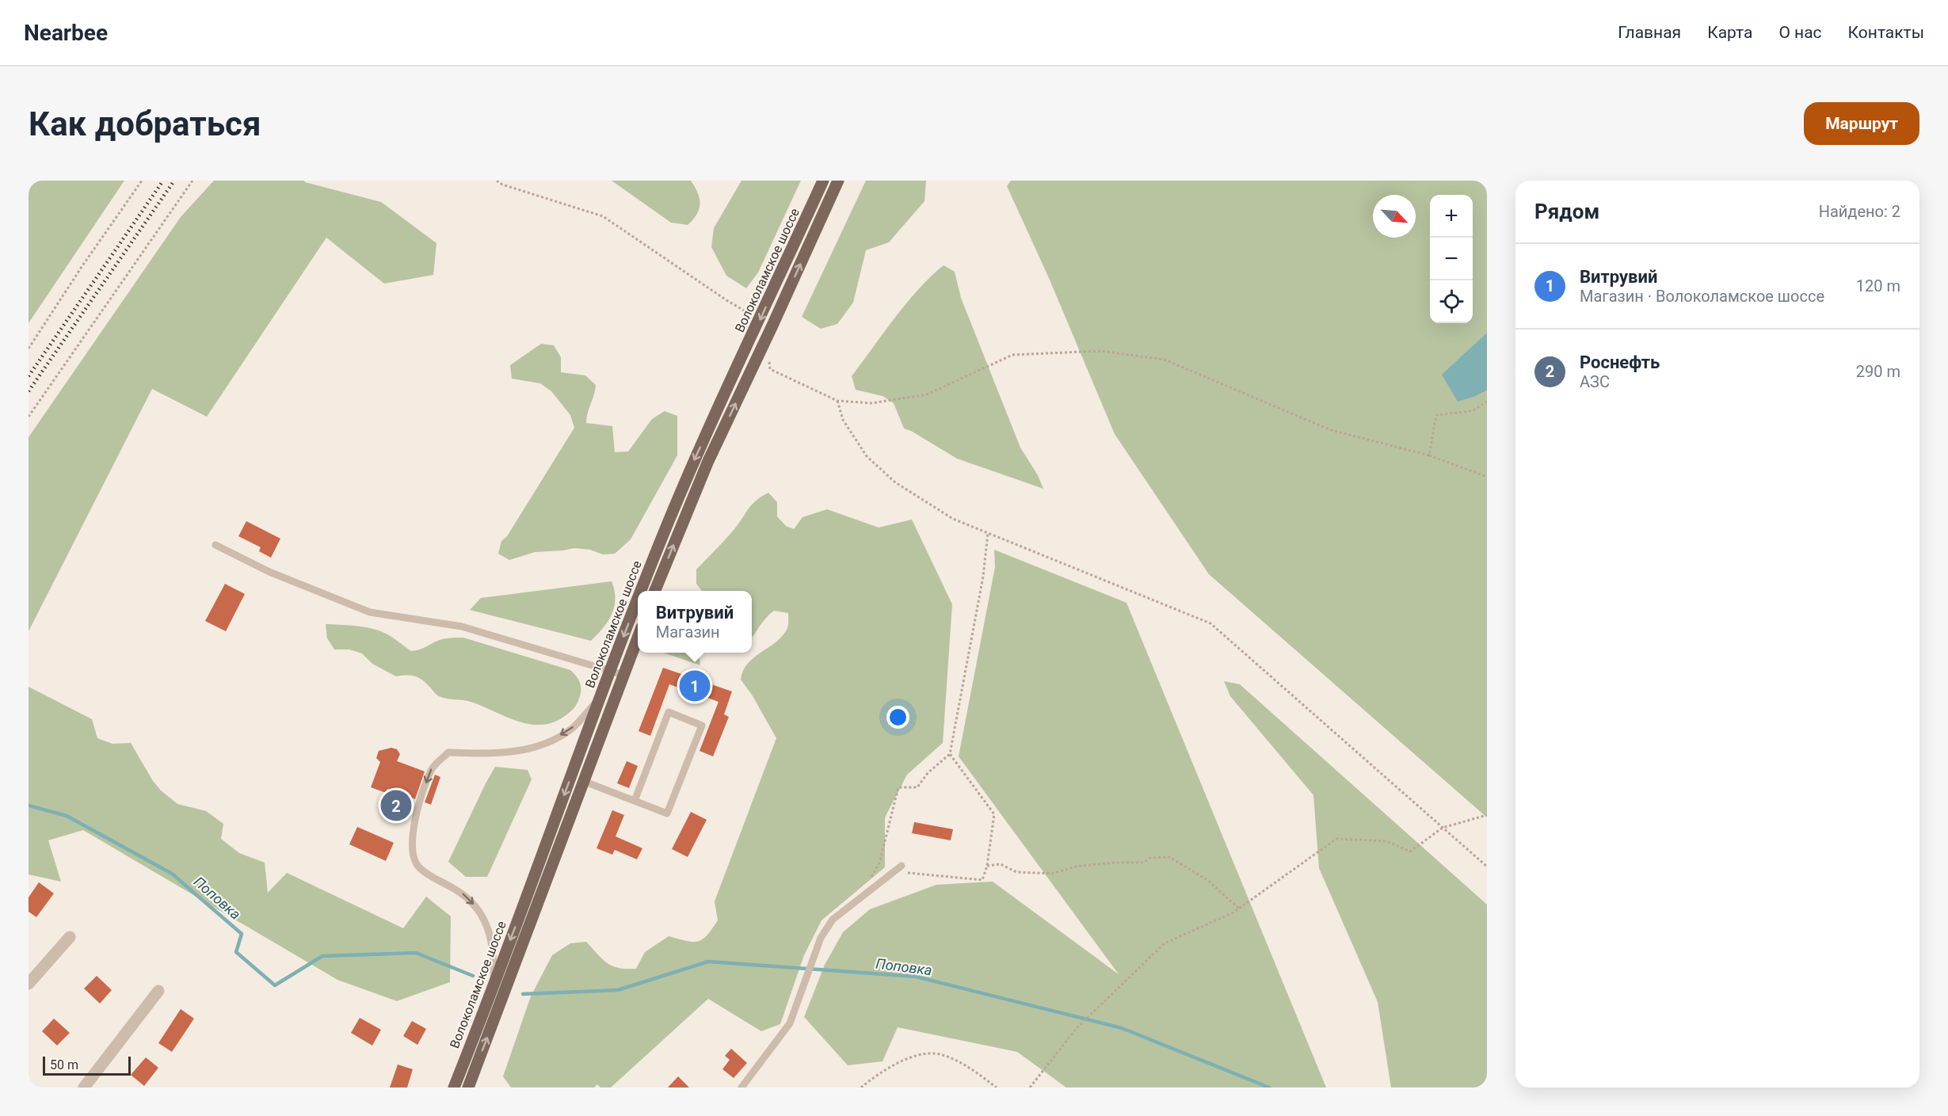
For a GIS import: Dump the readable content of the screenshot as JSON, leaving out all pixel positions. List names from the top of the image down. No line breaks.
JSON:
{"streets":{"main road":["Волоколамское шоссе"]},"water":["Поповка"],"scale_bar":"50 m","north":"bottom right","page":{"header":"Nearbee","nav":["Главная","Карта","О нас","Контакты"],"buttons":"Маршрут","title":"Как добраться","heading":["Рядом","Найдено: 2"],"map_buttons":["+","−"],"list":[{"mark":"1","name":"Витрувий","note":"Магазин · Волоколамское шоссе","value":"120 m"},{"mark":"2","name":"Роснефть","note":"АЗС","value":"290 m"}],"popup":["Витрувий","Магазин"],"pins":["1","2"],"scale":"50 m"}}
